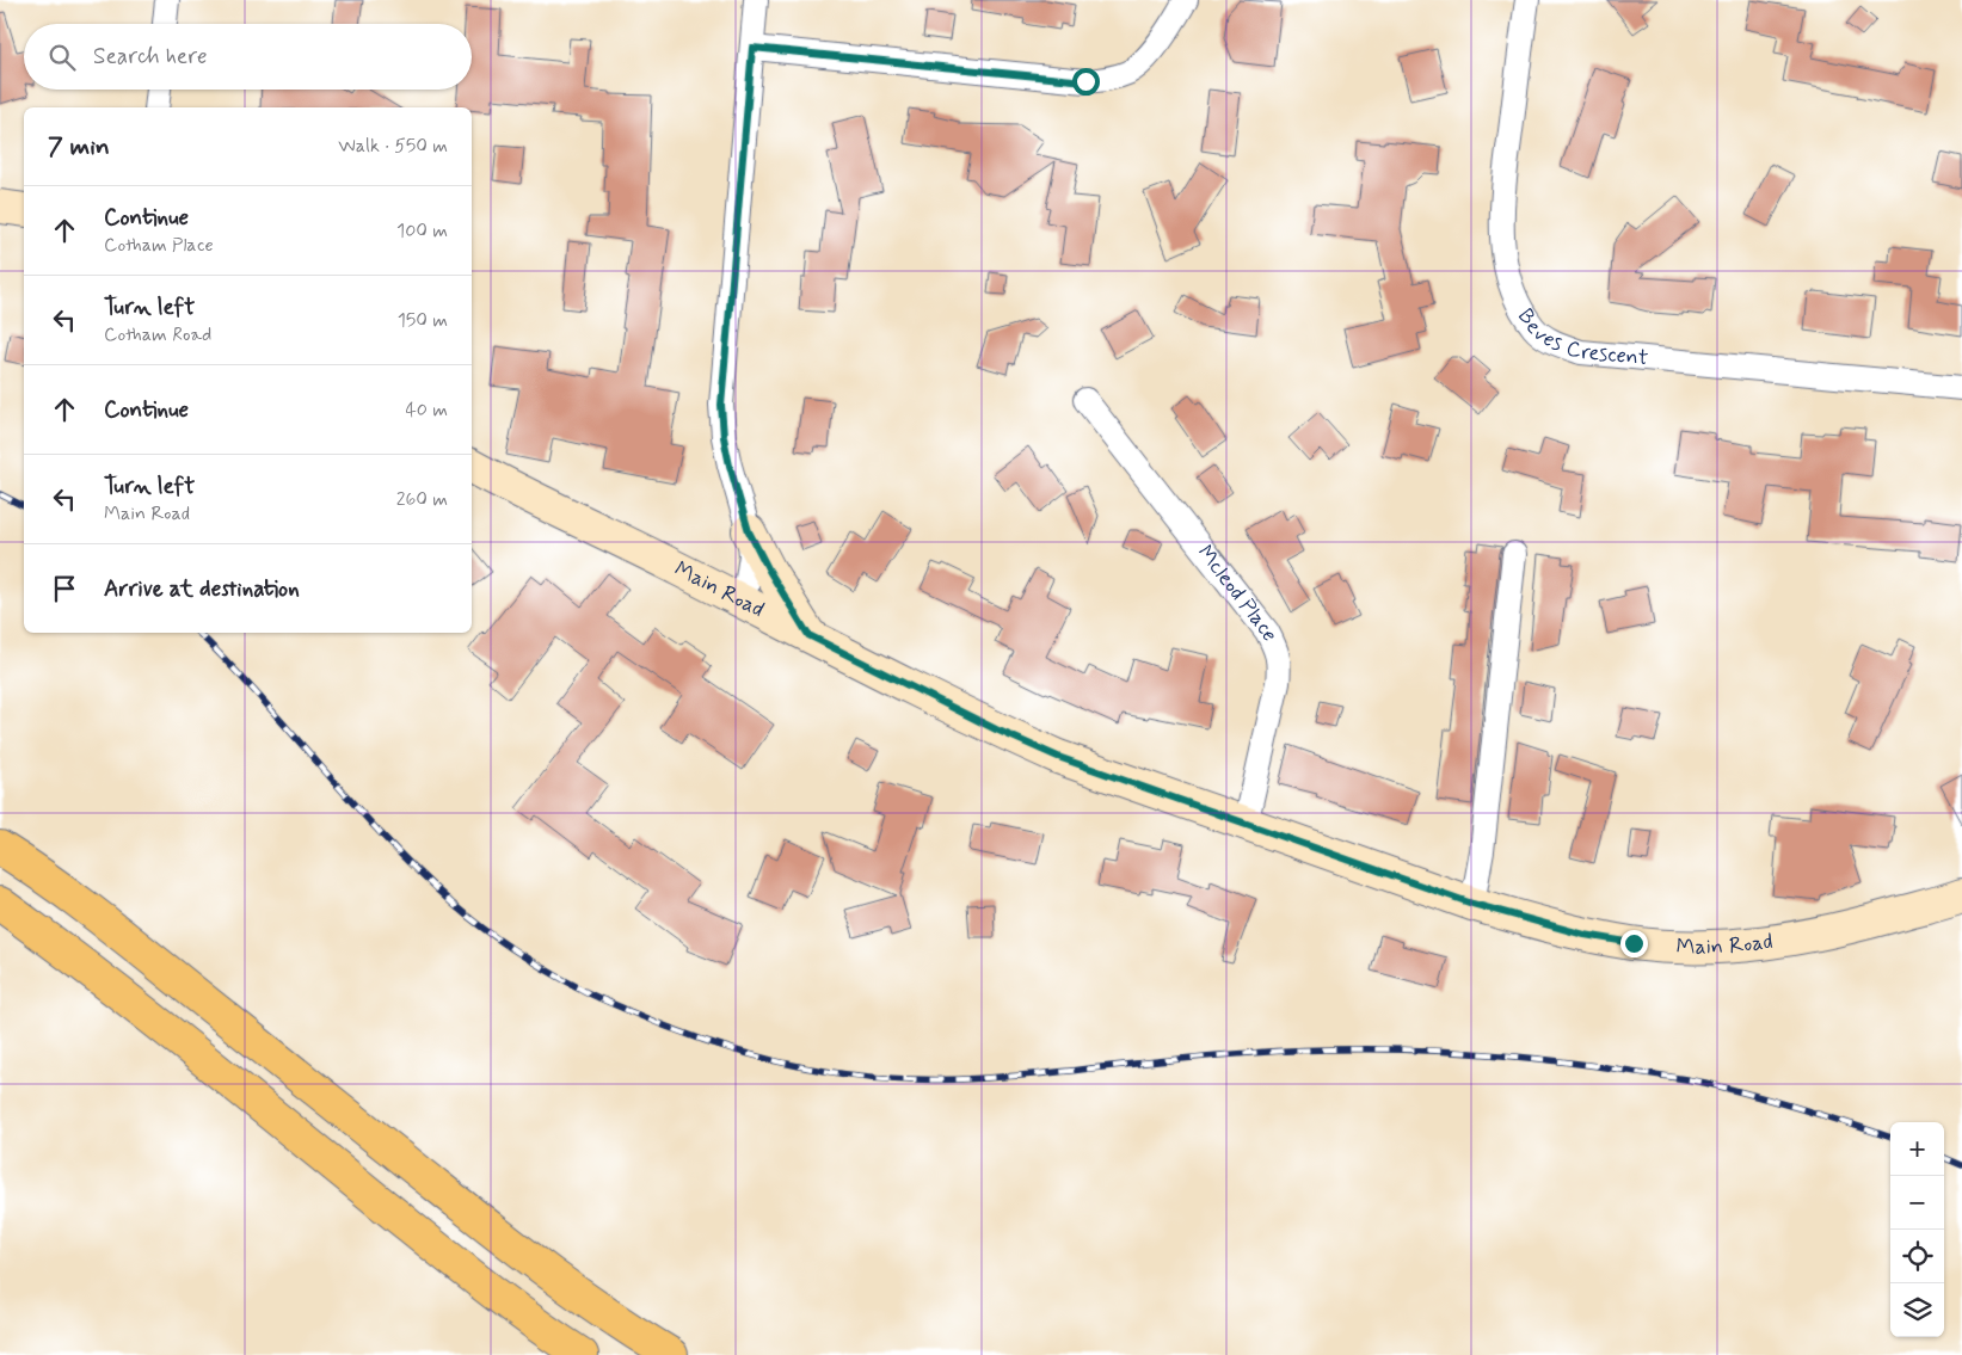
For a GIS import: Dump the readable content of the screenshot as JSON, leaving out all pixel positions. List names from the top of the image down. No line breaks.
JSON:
{"streets":{"main road":["Main Road"],"street":["Beves Crescent","Mcleod Place"]},"crossings":[["Main Road","Mcleod Place"]],"page":{"search":"Search here","heading":["7 min","Walk · 550 m"],"list":[["Continue","Cotham Place","100 m"],["Turn left","Cotham Road","150 m"],["Continue","40 m"],["Turn left","Main Road","260 m"],"Arrive at destination"],"map_buttons":["+","−"]}}
